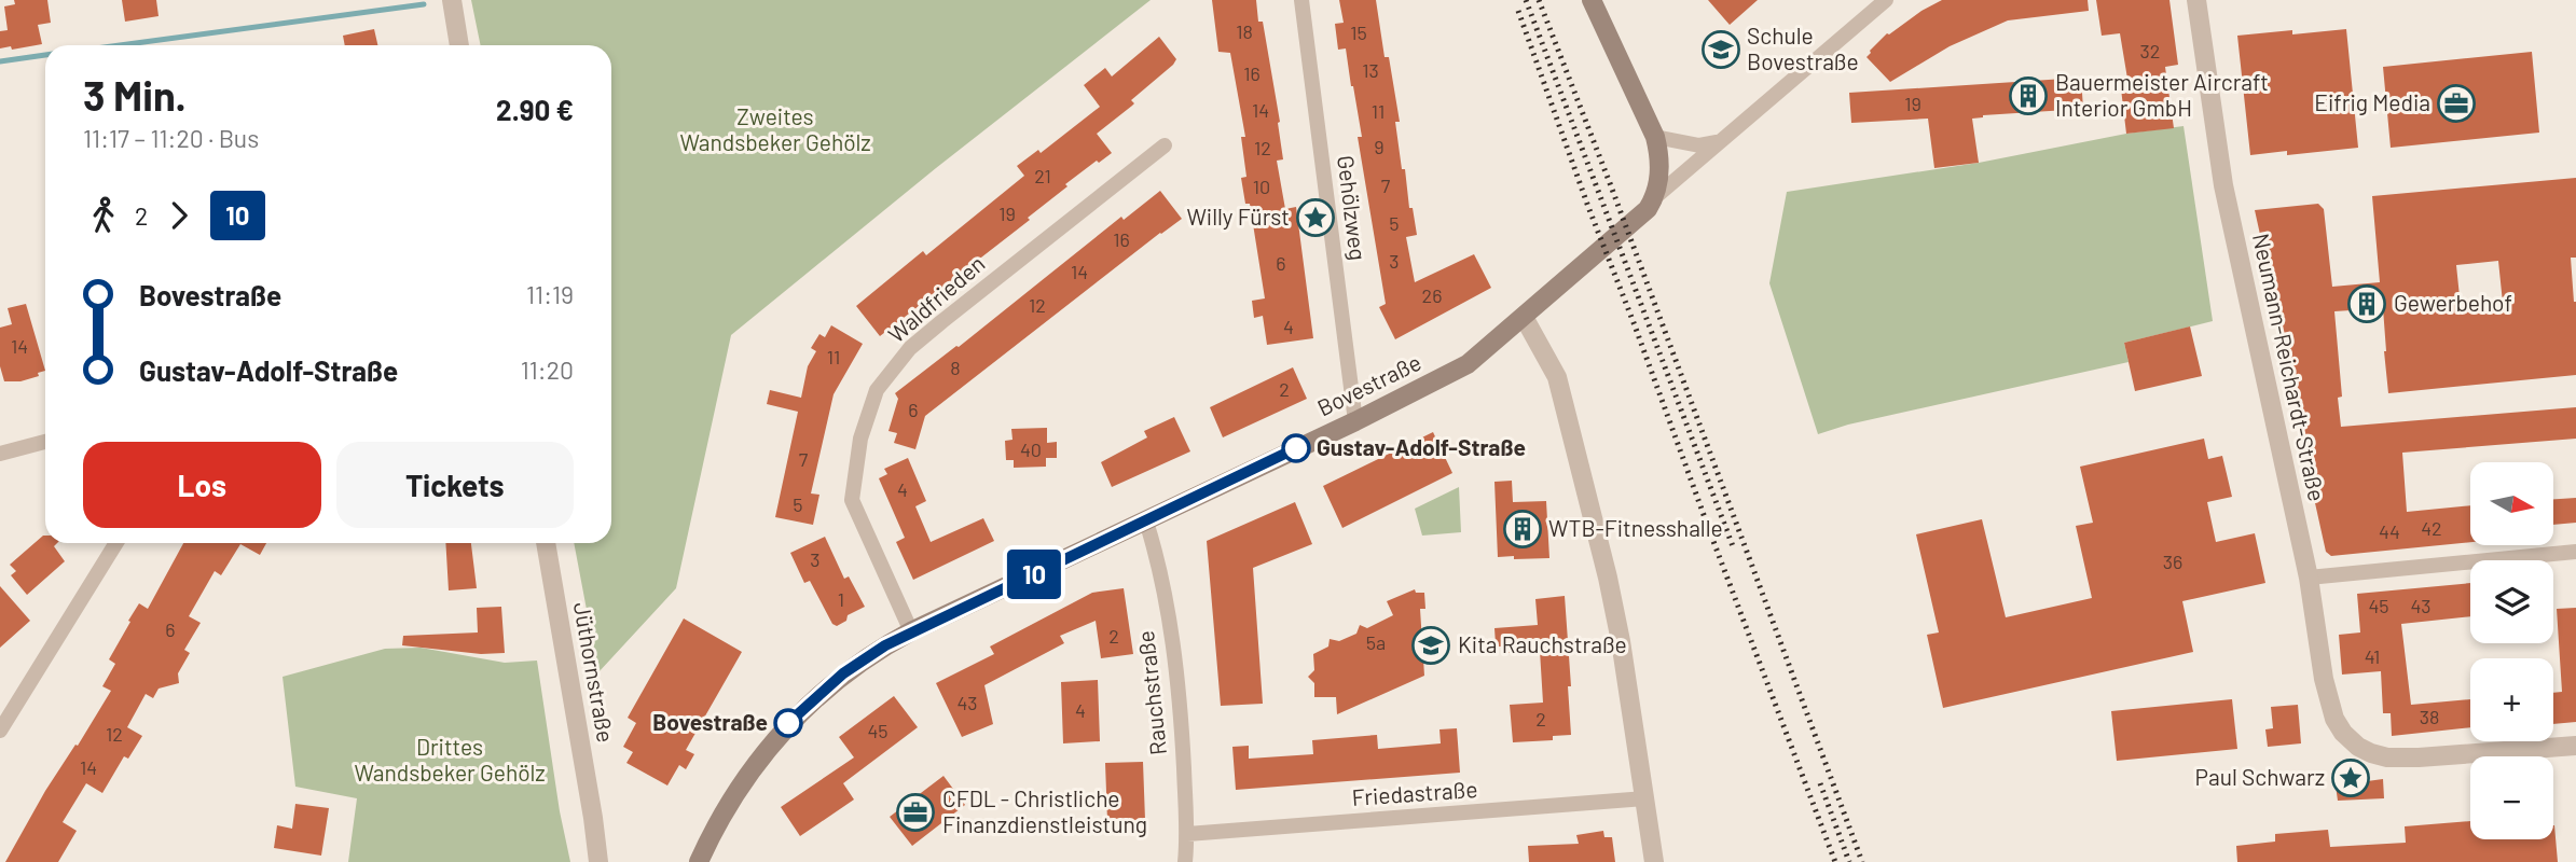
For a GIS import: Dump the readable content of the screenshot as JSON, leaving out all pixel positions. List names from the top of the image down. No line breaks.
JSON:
{"streets":{"main road":["Bovestraße"],"street":["Gehölzweg","Waldfrieden","Neumann-Reichardt-Straße","Jüthornstraße","Rauchstraße","Friedastraße"]},"crossings":[["Gehölzweg","Bovestraße"],["Waldfrieden","Bovestraße"],["Bovestraße","Rauchstraße"],["Rauchstraße","Friedastraße"]],"parks":["Zweites Wandsbeker Gehölz","Drittes Wandsbeker Gehölz"],"places":{"school or university":["Schule Bovestraße","Kita Rauchstraße"],"building":["Bauermeister Aircraft Interior GmbH","Gewerbehof","WTB-Fitnesshalle"],"office":["Eifrig Media","CFDL - Christliche Finanzdienstleistung"],"place":["Willy Fürst","Paul Schwarz"],"other":["Gustav-Adolf-Straße","Bovestraße"]},"lines":["bus line 10"],"house_numbers":["18","15","32","13","16","19","14","11","9","12","21","7","10","19","5","16","3","6","14","26","12","4","14","11","8","2","6","40","7","4","5","42","44","3","36","1","45","43","6","2","5a","41","43","4","38","2","45","12","14"],"north":"right","page":{"on_map":"10","heading":["3 Min.","11:17 – 11:20 · Bus","2.90 €"],"legs":["2","10"],"list":[{"name":"Bovestraße","value":"11:19"},{"name":"Gustav-Adolf-Straße","value":"11:20"}],"buttons":["Los","Tickets"],"map_buttons":["+","−"]}}
